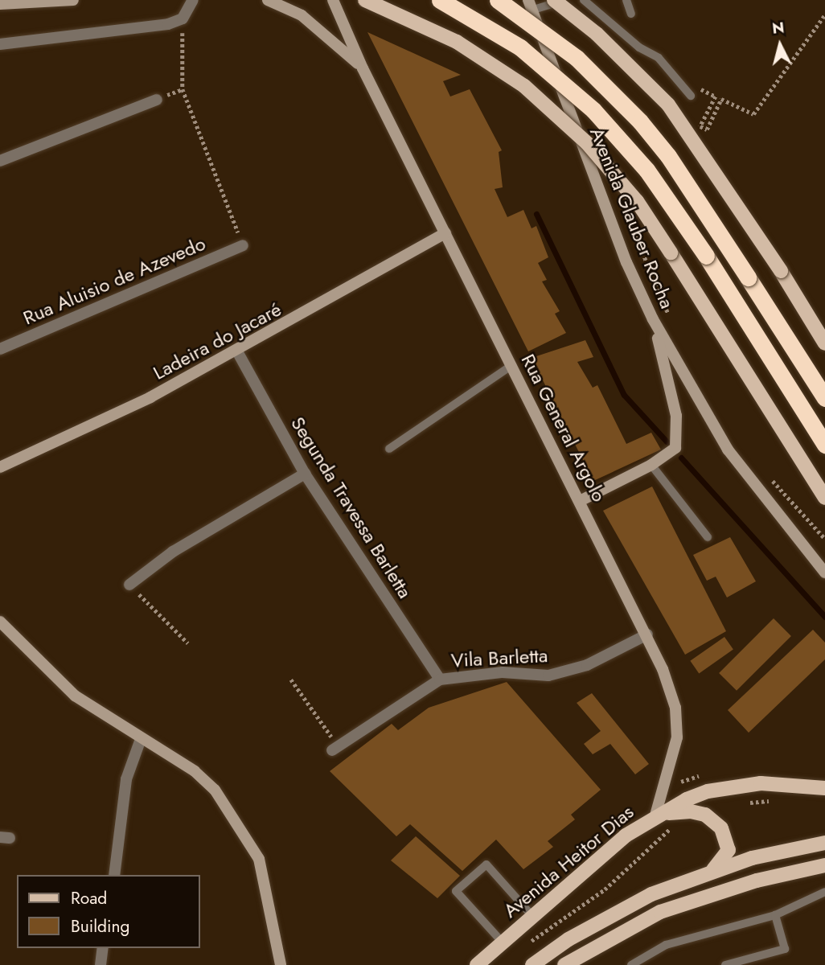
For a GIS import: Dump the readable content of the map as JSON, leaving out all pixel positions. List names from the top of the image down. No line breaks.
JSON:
{"streets":{"main road":["Avenida Heitor Dias"],"street":["Avenida Glauber Rocha","Rua Aluisio de Azevedo","Ladeira do Jacaré","Rua General Argolo","Segunda Travessa Barletta","Vila Barletta"]},"crossings":[["Ladeira do Jacaré","Rua General Argolo"],["Ladeira do Jacaré","Segunda Travessa Barletta"],["Rua General Argolo","Vila Barletta"],["Rua General Argolo","Avenida Heitor Dias"],["Segunda Travessa Barletta","Vila Barletta"]],"legend":["Road","Building"],"north":"top"}
